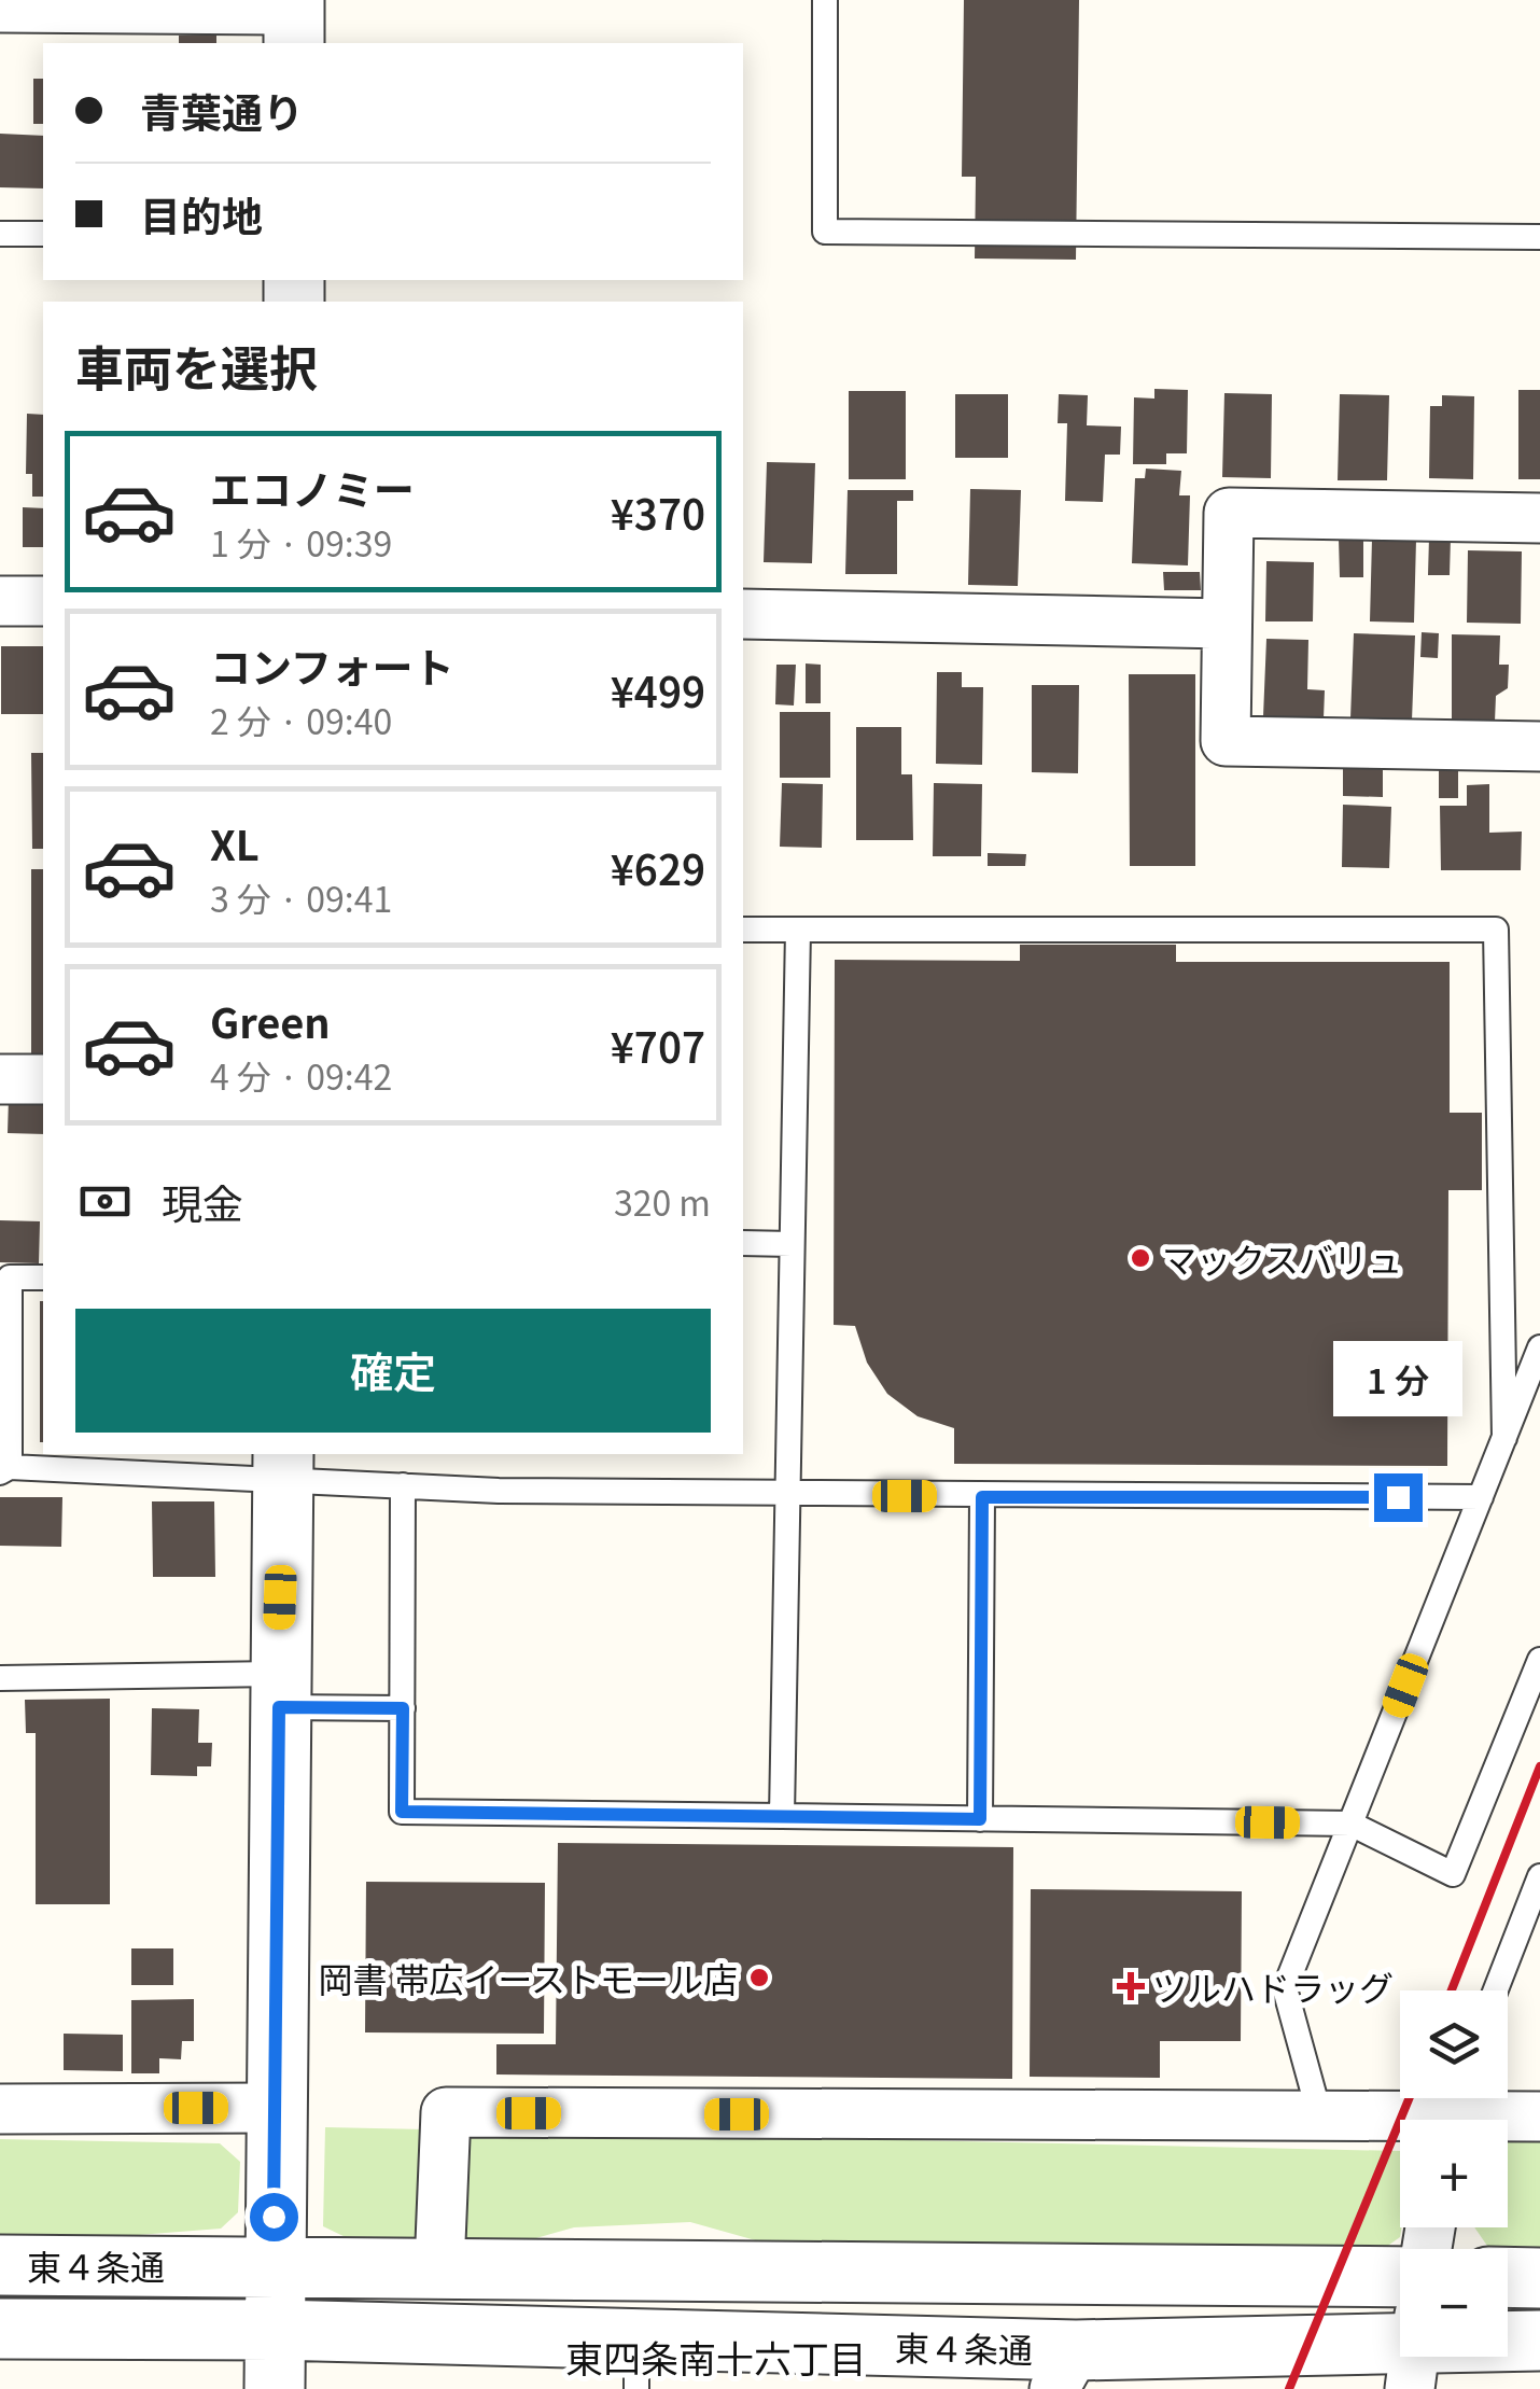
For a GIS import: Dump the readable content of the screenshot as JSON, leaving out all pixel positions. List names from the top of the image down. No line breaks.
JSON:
{"streets":{"street":["東４条通"]},"districts":["東四条南十六丁目"],"places":{"other":["マックスバリュ","岡書 帯広イーストモール店"],"health":["ツルハドラッグ"]},"page":{"banner":["青葉通り","目的地"],"heading":"車両を選択","list":[{"name":"エコノミー","note":"1 分 · 09:39","value":"¥370"},{"name":"コンフォート","note":"2 分 · 09:40","value":"¥499"},{"name":"XL","note":"3 分 · 09:41","value":"¥629"},{"name":"Green","note":"4 分 · 09:42","value":"¥707"}],"pay":["現金","320 m"],"buttons":"確定","bubble":"1 分","map_buttons":["+","−"]}}
